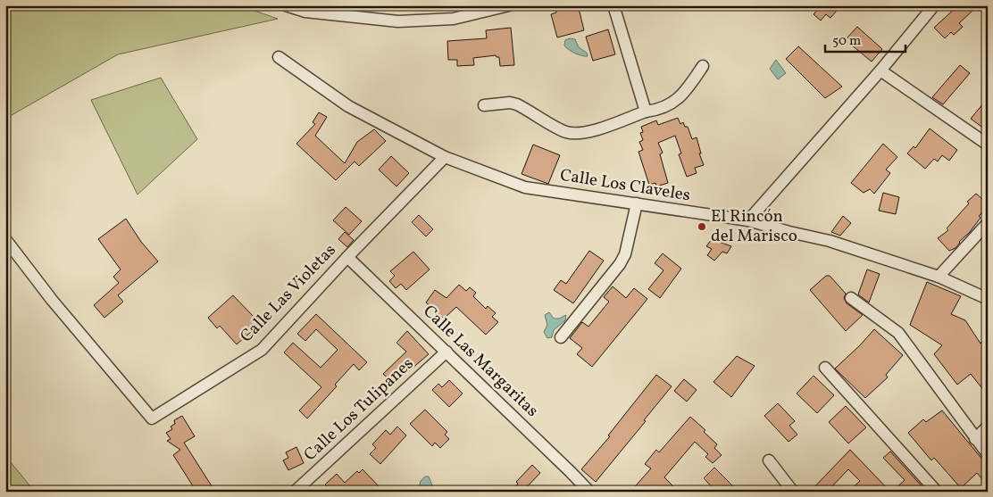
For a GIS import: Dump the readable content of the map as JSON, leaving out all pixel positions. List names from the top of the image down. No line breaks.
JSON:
{"streets":{"street":["Calle Los Claveles","Calle Las Violetas","Calle Las Margaritas","Calle Los Tulipanes"]},"crossings":[["Calle Los Claveles","Calle Las Violetas"],["Calle Las Violetas","Calle Las Margaritas"],["Calle Las Margaritas","Calle Los Tulipanes"]],"places":["El Rincón del Marisco"],"scale_bar":"50 m"}
